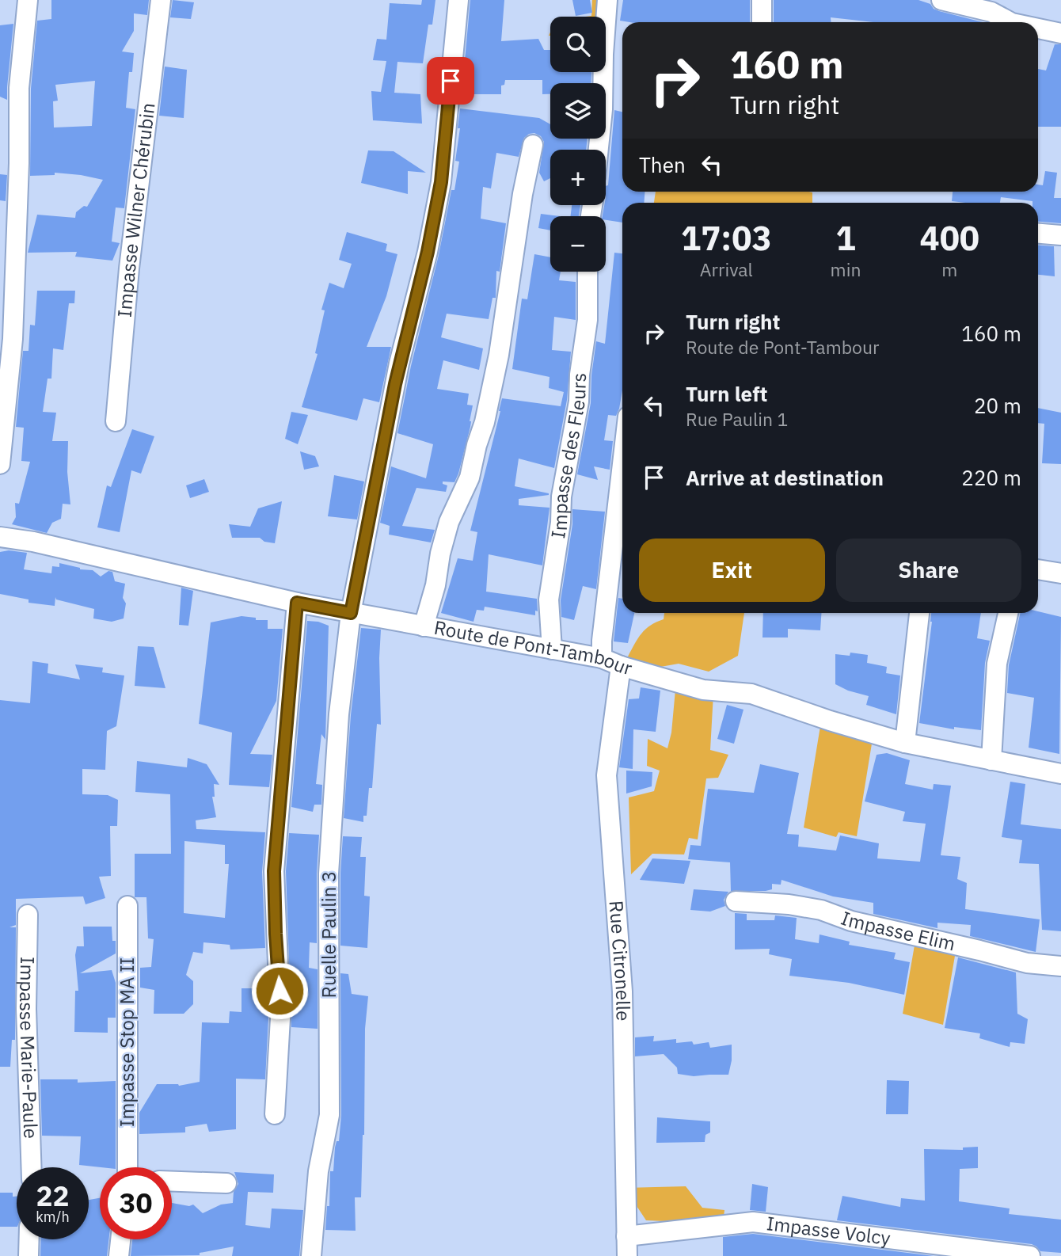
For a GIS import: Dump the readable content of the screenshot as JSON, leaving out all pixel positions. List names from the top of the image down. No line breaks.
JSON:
{"streets":{"street":["Impasse Wilner Chérubin","Impasse des Fleurs","Route de Pont-Tambour","Impasse Elim","Ruelle Paulin 3","Rue Citronelle","Impasse Stop MA II","Impasse Marie-Paule","Impasse Volcy"]},"crossings":[["Impasse des Fleurs","Route de Pont-Tambour"],["Route de Pont-Tambour","Ruelle Paulin 3"],["Route de Pont-Tambour","Rue Citronelle"],["Rue Citronelle","Impasse Volcy"]],"page":{"map_buttons":["+","−"],"turn":["160 m","Turn right"],"then":"Then","eta":["17:03","Arrival","1","min","400","m"],"list":[{"name":"Turn right","note":"Route de Pont-Tambour","value":"160 m"},{"name":"Turn left","note":"Rue Paulin 1","value":"20 m"},{"name":"Arrive at destination","value":"220 m"}],"buttons":["Exit","Share"],"speed":"22 km/h","limit":"30"}}
